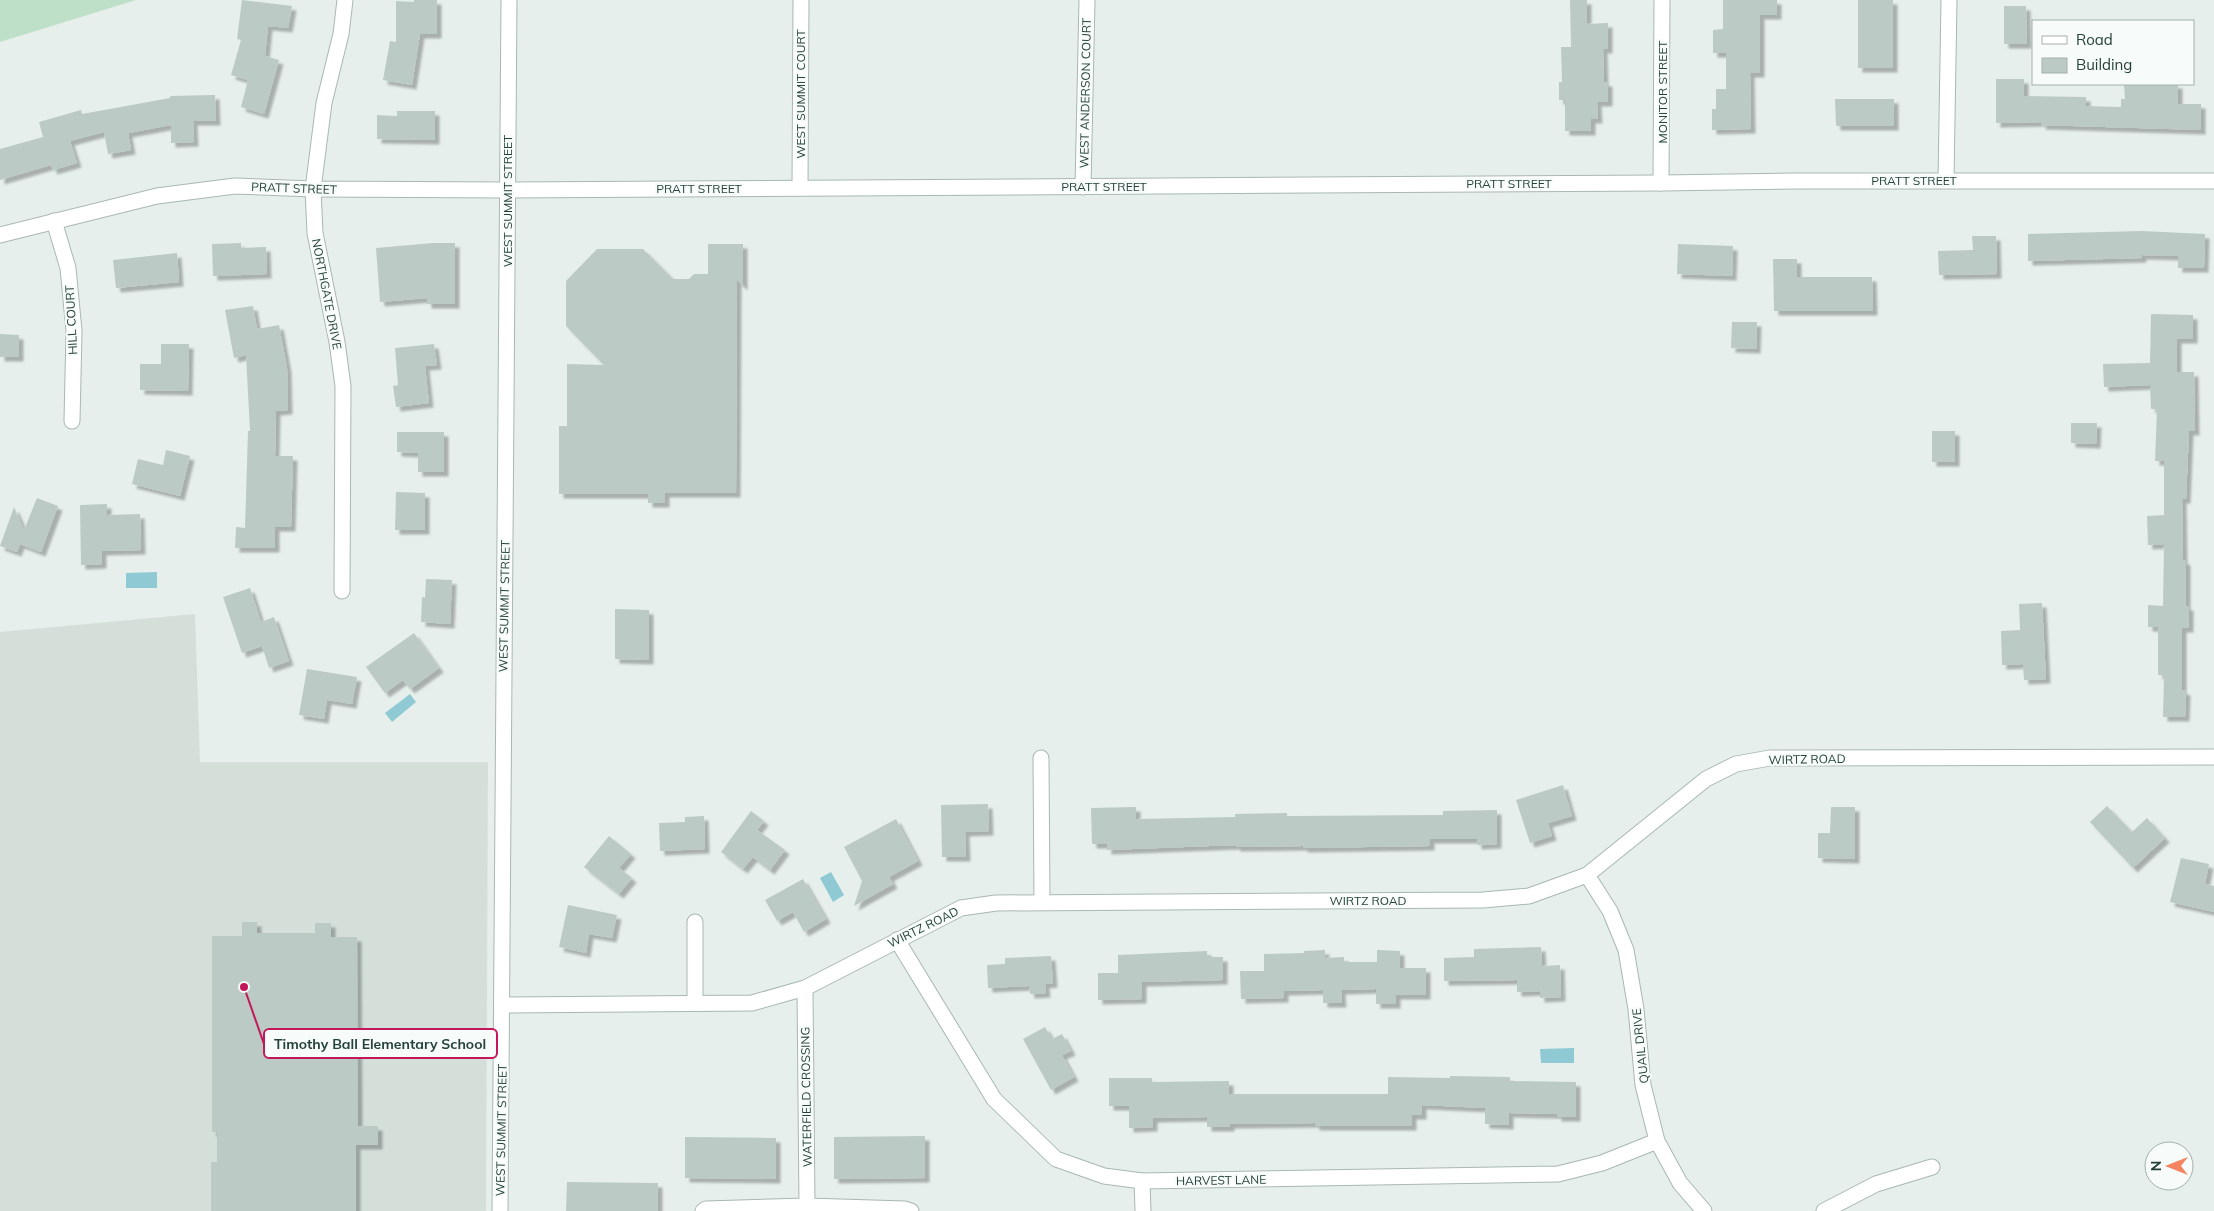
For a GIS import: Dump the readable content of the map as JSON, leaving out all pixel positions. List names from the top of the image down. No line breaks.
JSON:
{"streets":{"street":["MONITOR STREET","WEST ANDERSON COURT","WEST SUMMIT COURT","PRATT STREET","WEST SUMMIT STREET","NORTHGATE DRIVE","HILL COURT","WIRTZ ROAD","QUAIL DRIVE","WATERFIELD CROSSING","HARVEST LANE"]},"crossings":[["MONITOR STREET","PRATT STREET"],["WEST ANDERSON COURT","PRATT STREET"],["WEST SUMMIT COURT","PRATT STREET"],["PRATT STREET","WEST SUMMIT STREET"],["PRATT STREET","NORTHGATE DRIVE"],["PRATT STREET","HILL COURT"],["WEST SUMMIT STREET","WIRTZ ROAD"],["WIRTZ ROAD","QUAIL DRIVE"],["WIRTZ ROAD","WATERFIELD CROSSING"],["WIRTZ ROAD","HARVEST LANE"],["QUAIL DRIVE","HARVEST LANE"]],"places":["Timothy Ball Elementary School"],"legend":["Road","Building"],"north":"left"}
